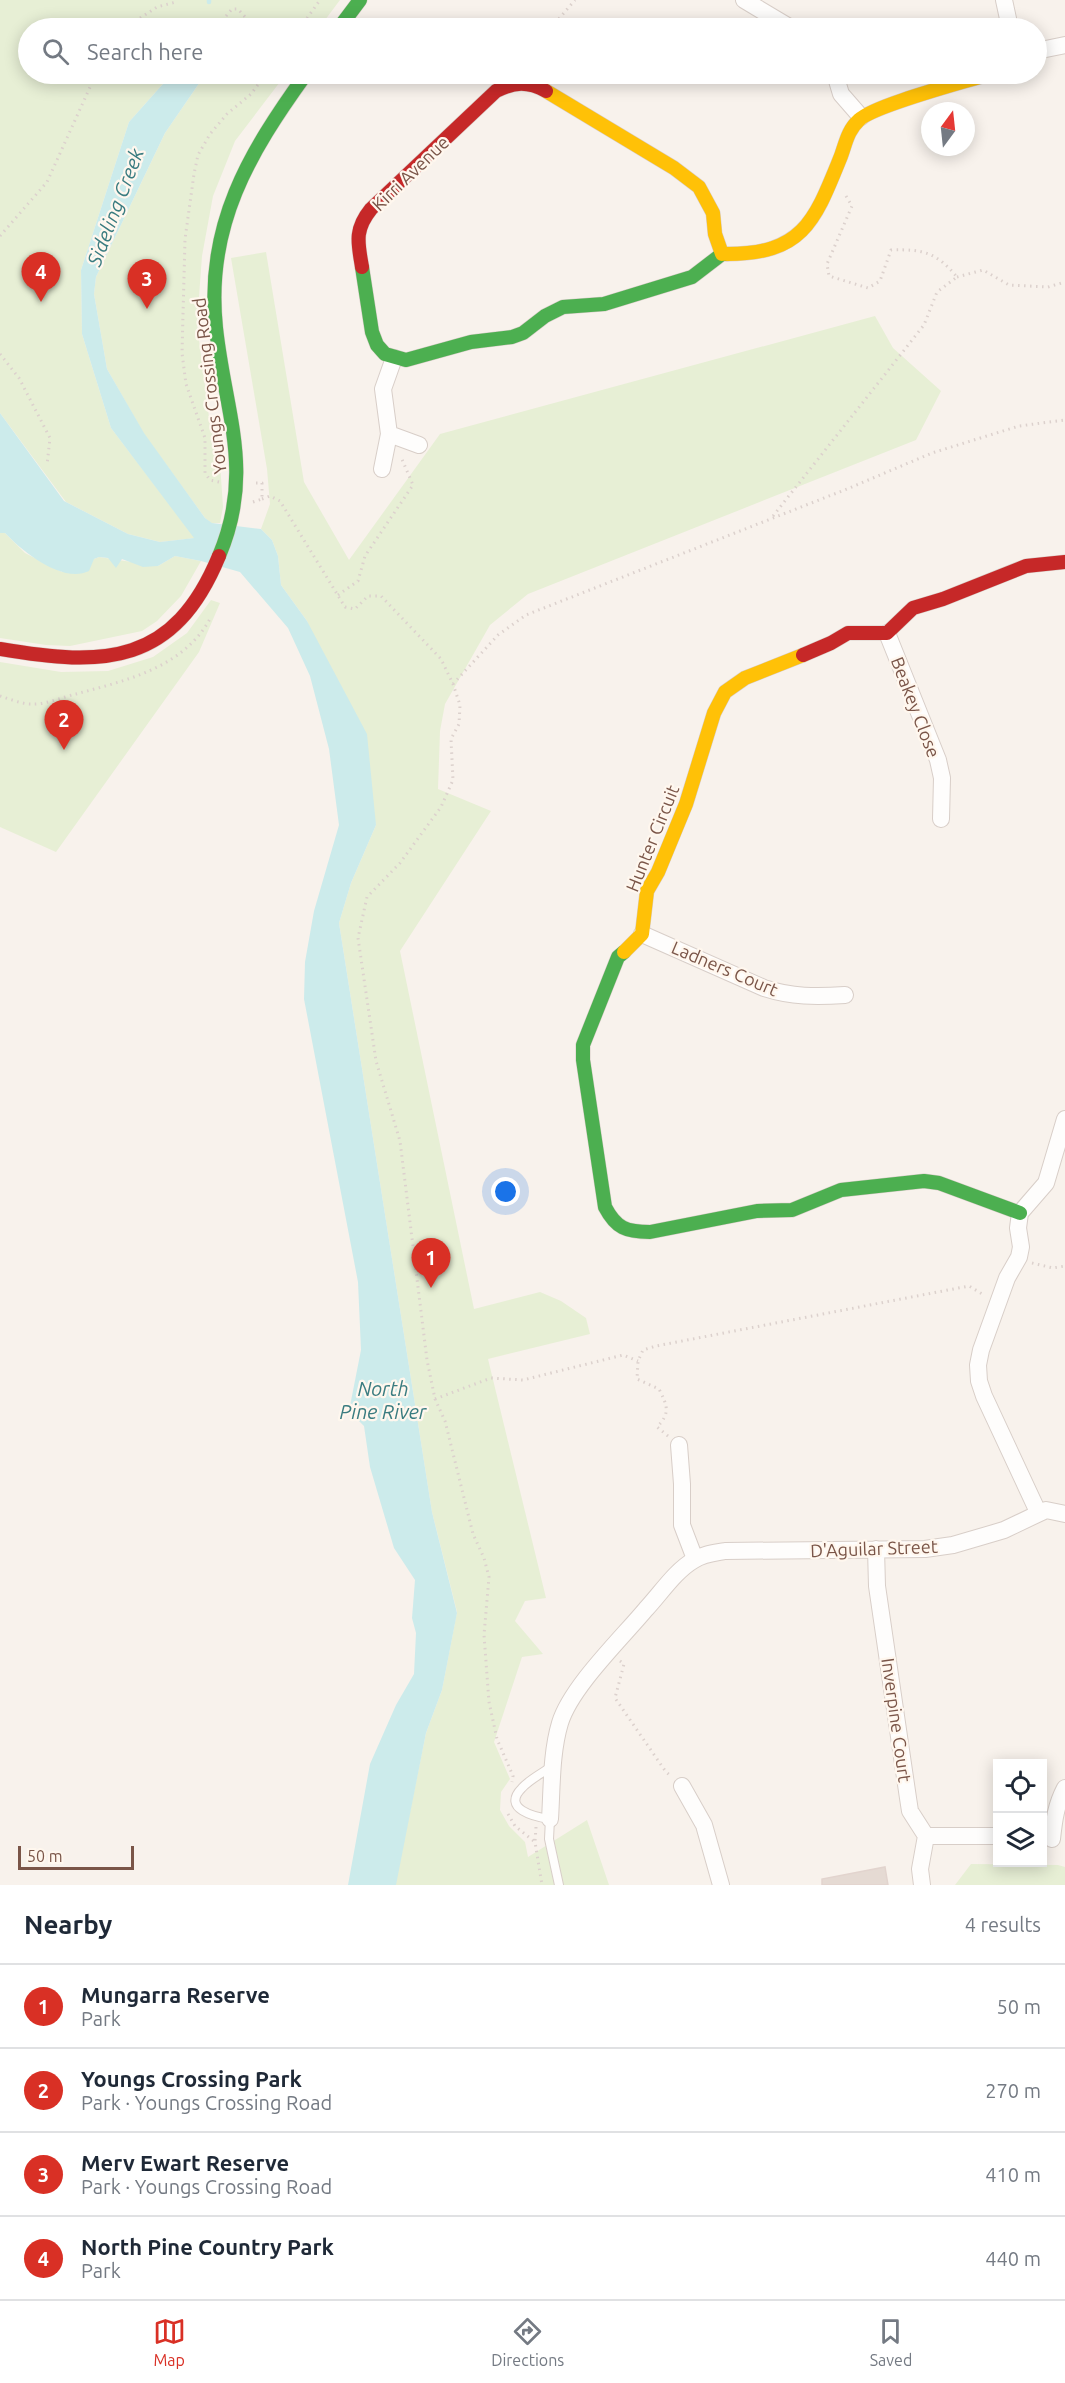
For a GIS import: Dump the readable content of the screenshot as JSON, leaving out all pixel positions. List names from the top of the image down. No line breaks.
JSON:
{"streets":{"street":["Kirri Avenue","Youngs Crossing Road","Beakey Close","Hunter Circuit","Ladners Court","D'Aguilar Street","Inverpine Court"]},"crossings":[["Beakey Close","Hunter Circuit"],["Hunter Circuit","Ladners Court"],["D'Aguilar Street","Inverpine Court"]],"water":["Sideling Creek","North Pine River"],"scale_bar":"50 m","north":"top","page":{"search":"Search here","pins":["4","3","2","1"],"scale":"50 m","heading":["Nearby","4 results"],"list":[{"mark":"1","name":"Mungarra Reserve","note":"Park","value":"50 m"},{"mark":"2","name":"Youngs Crossing Park","note":"Park · Youngs Crossing Road","value":"270 m"},{"mark":"3","name":"Merv Ewart Reserve","note":"Park · Youngs Crossing Road","value":"410 m"},{"mark":"4","name":"North Pine Country Park","note":"Park","value":"440 m"}],"nav":["Map","Directions","Saved"]}}
